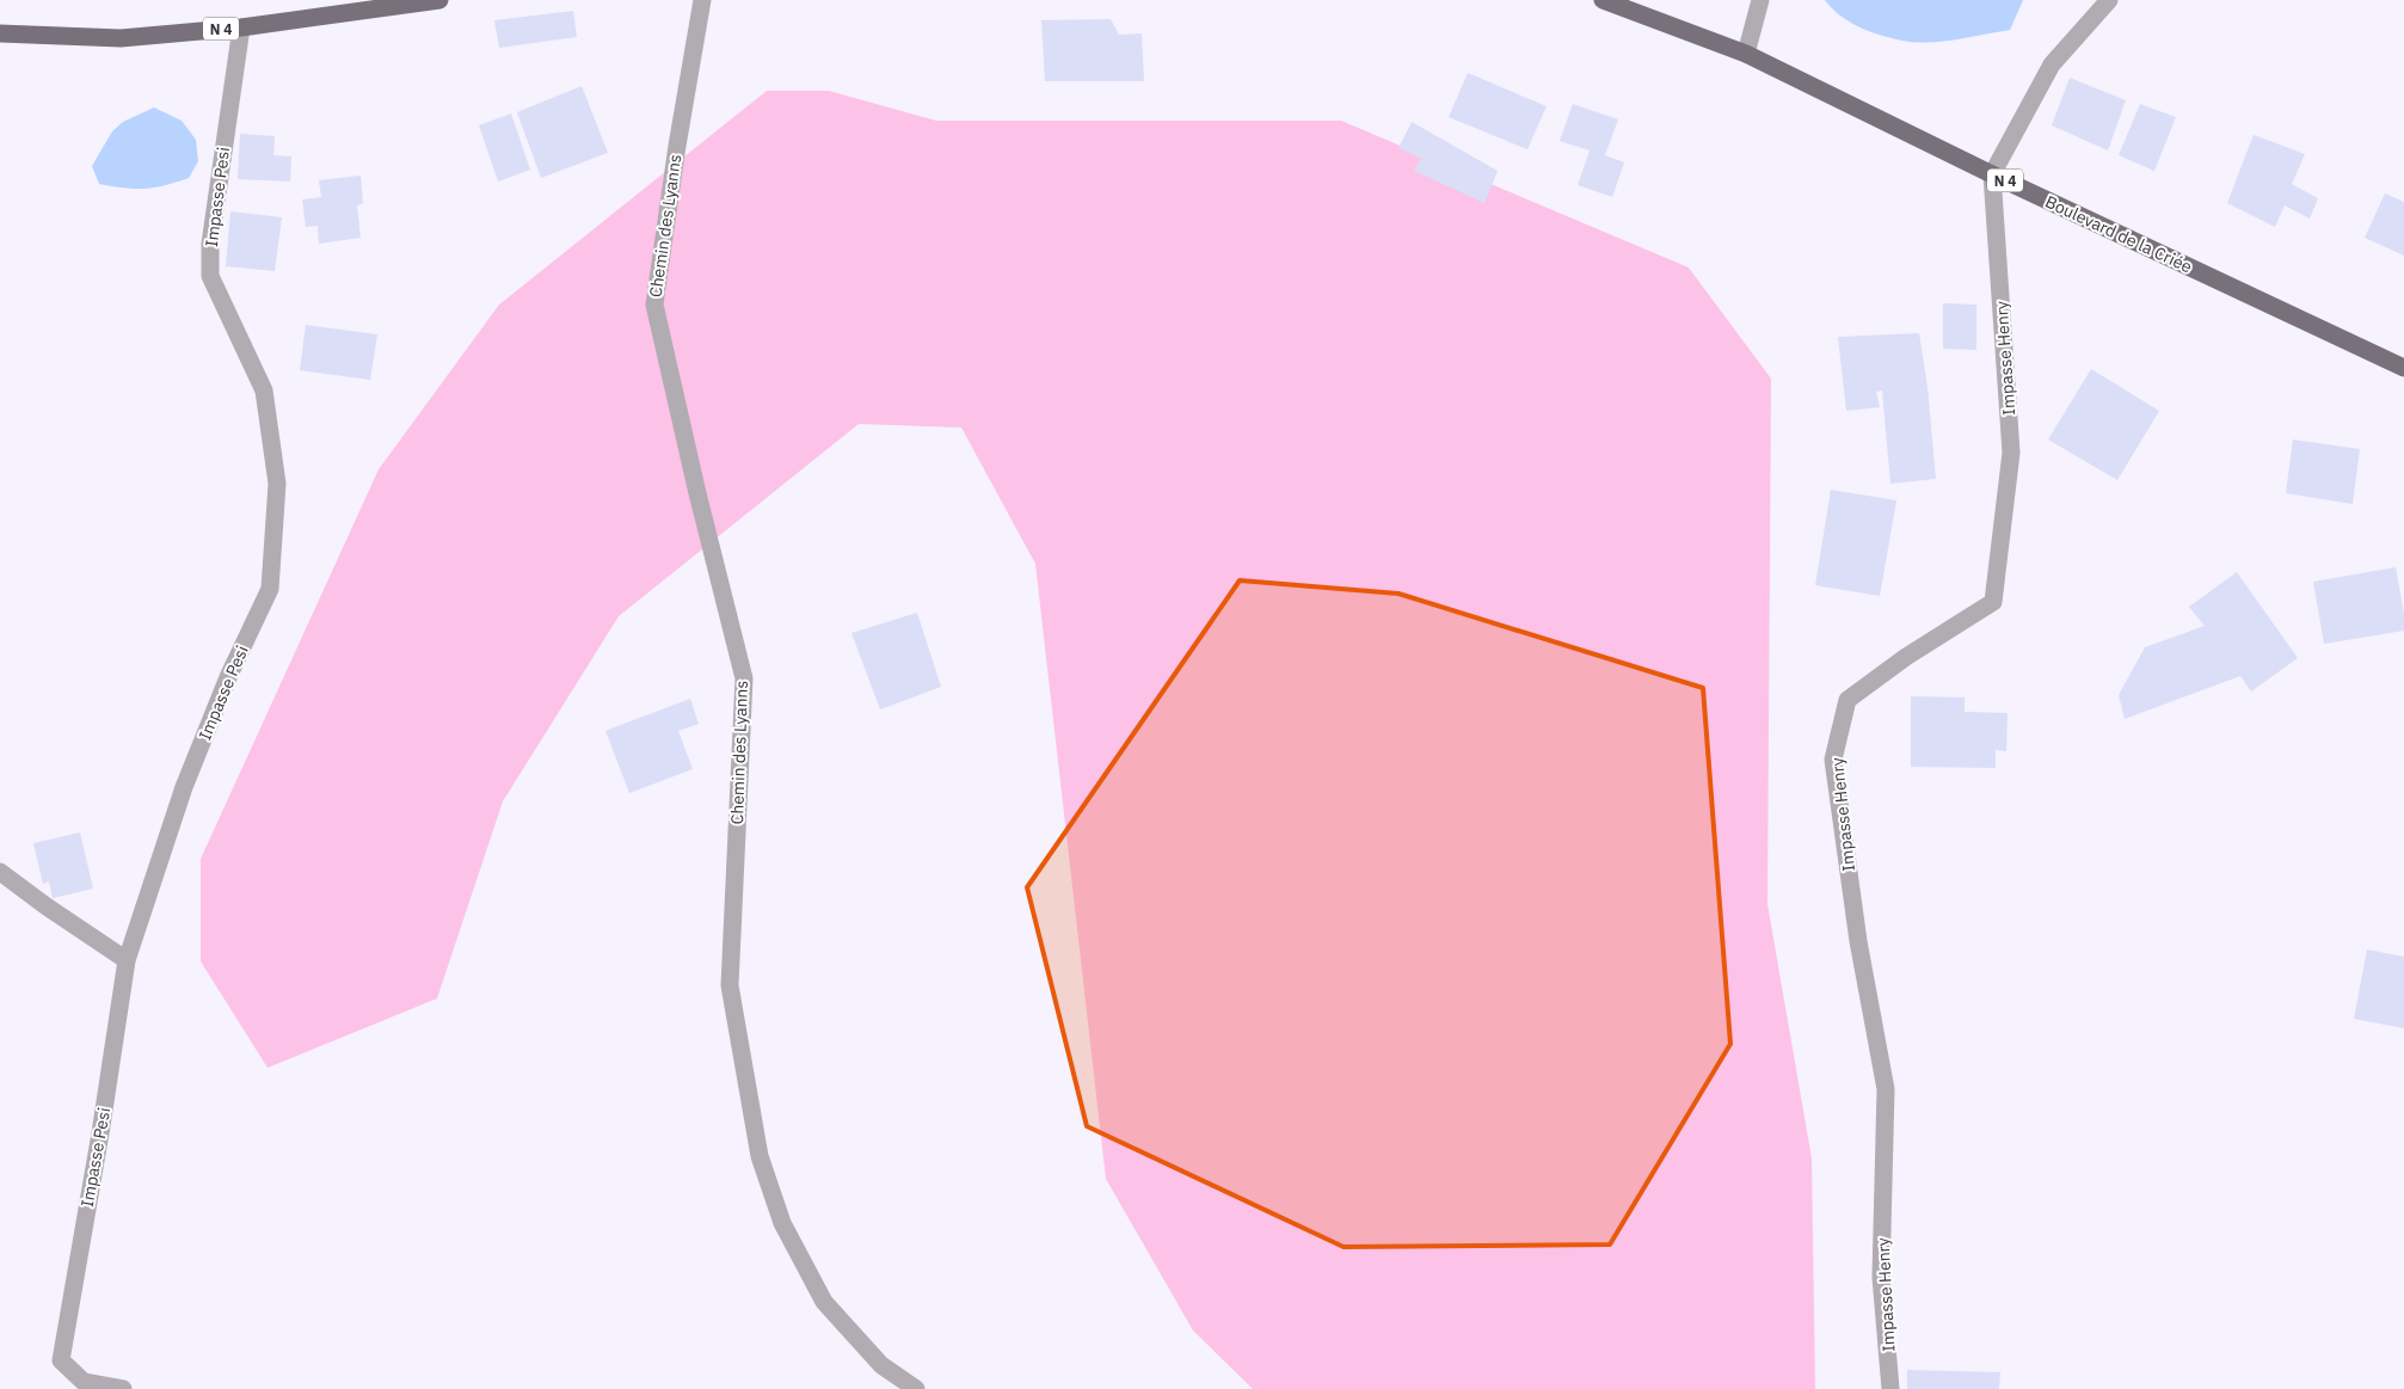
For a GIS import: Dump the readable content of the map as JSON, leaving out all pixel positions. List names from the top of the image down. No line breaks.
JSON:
{"streets":{"main road":["N 4","Boulevard de la Criée"],"street":["Impasse Pesi","Chemin des Lyanns","Impasse Henry"]},"crossings":[["N 4","Impasse Pesi"],["Boulevard de la Criée","Impasse Henry"]]}
